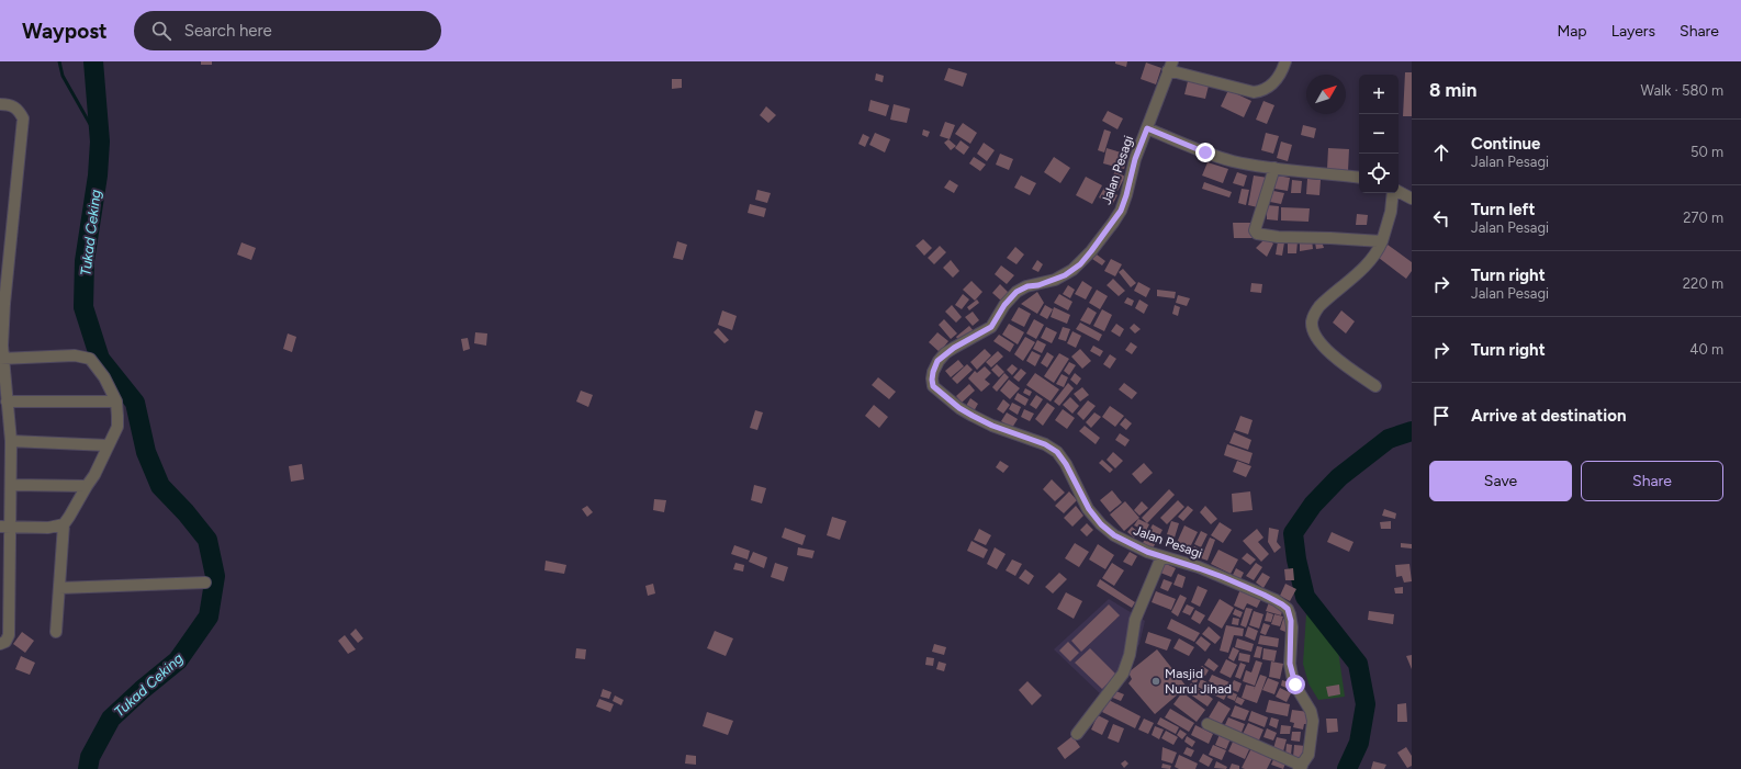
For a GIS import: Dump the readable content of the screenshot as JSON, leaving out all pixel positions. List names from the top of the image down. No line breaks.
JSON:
{"streets":{"street":["Jalan Pesagi"]},"water":["Tukad Ceking"],"places":["Masjid Nurul Jihad"],"north":"top right","page":{"header":"Waypost","search":"Search here","nav":["Map","Layers","Share"],"heading":["8 min","Walk · 580 m"],"map_buttons":["+","−"],"list":[["Continue","Jalan Pesagi","50 m"],["Turn left","Jalan Pesagi","270 m"],["Turn right","Jalan Pesagi","220 m"],["Turn right","40 m"],"Arrive at destination"],"buttons":["Save","Share"]}}
